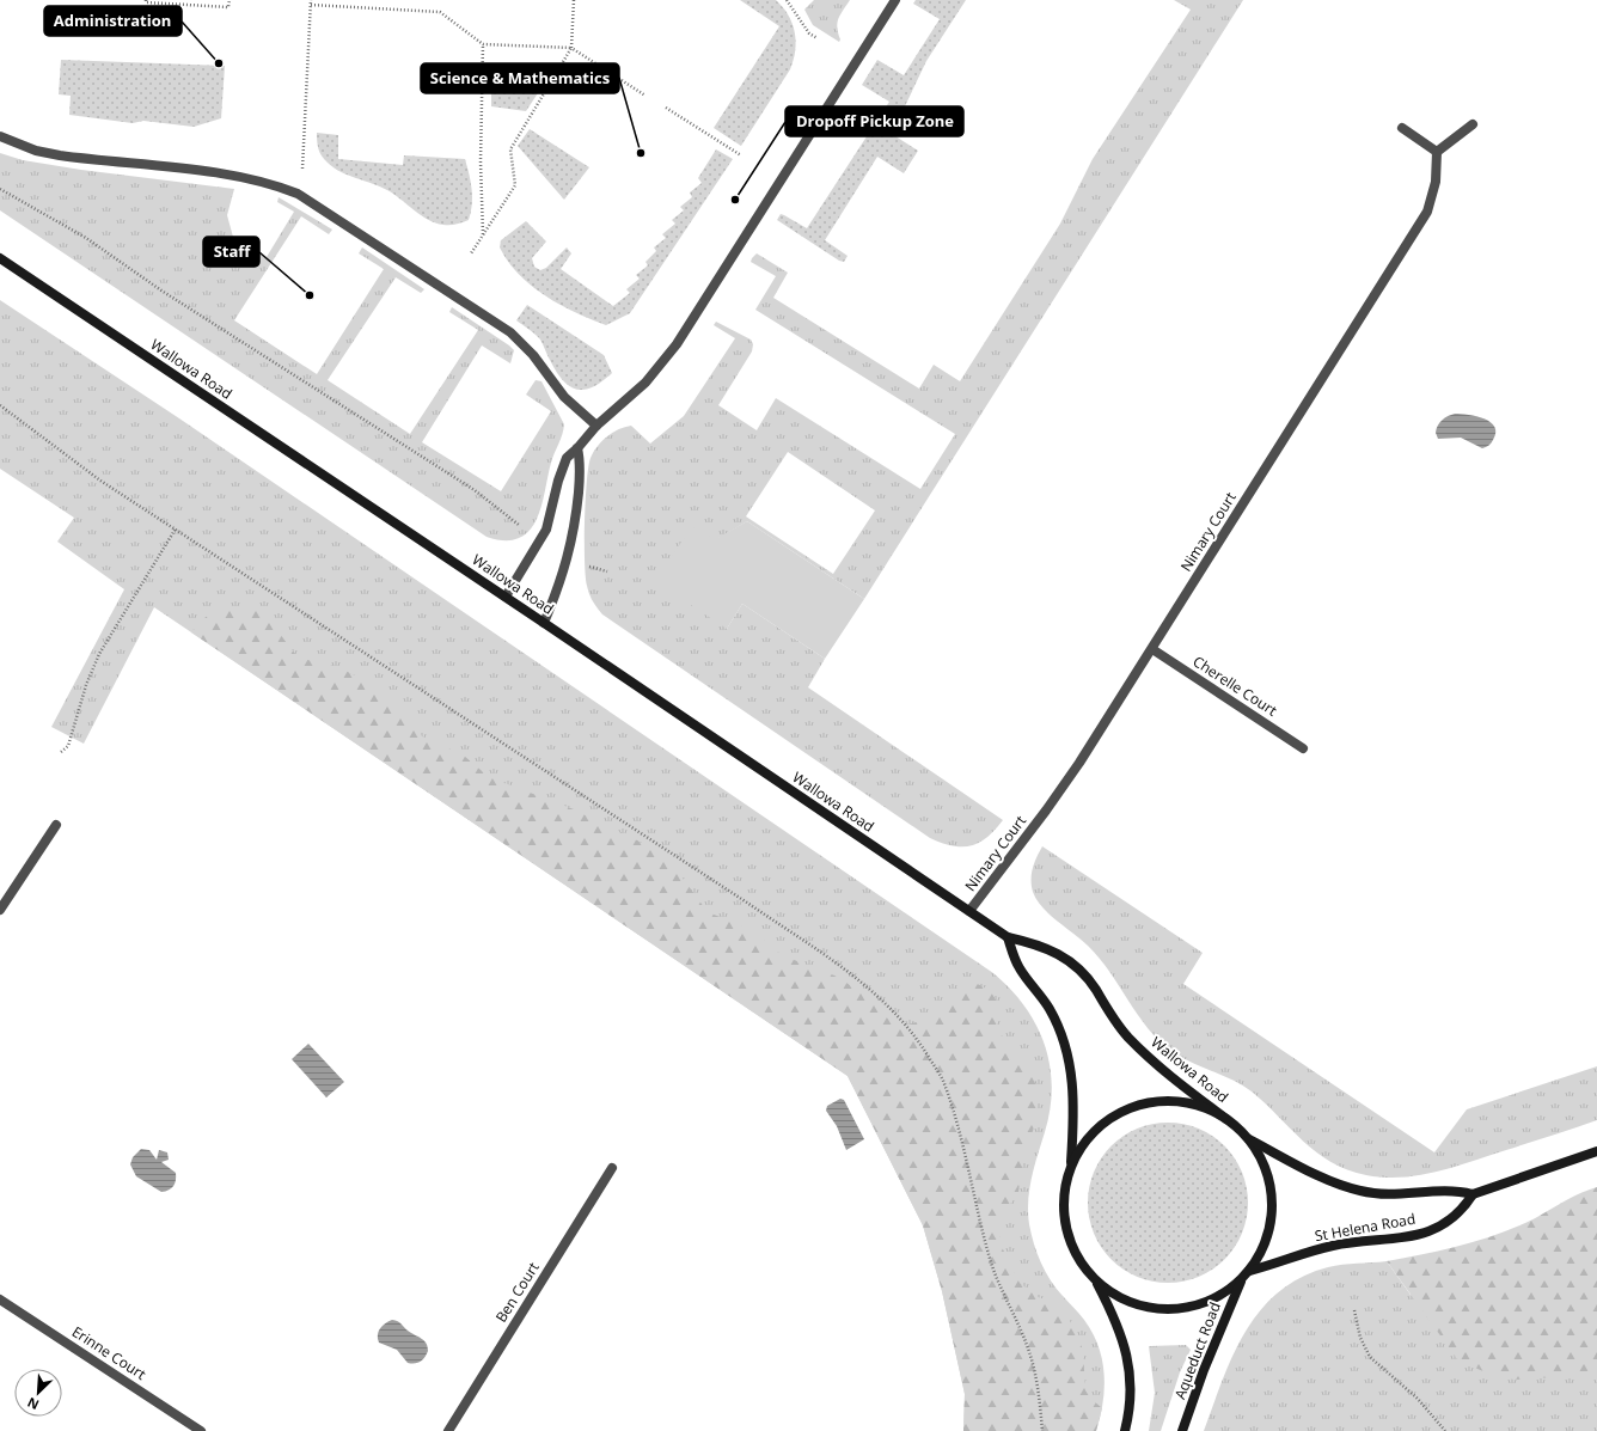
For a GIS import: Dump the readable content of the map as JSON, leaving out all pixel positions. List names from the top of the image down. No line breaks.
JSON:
{"streets":{"main road":["Wallowa Road","St Helena Road","Aqueduct Road"],"street":["Nimary Court","Cherelle Court","Ben Court","Erinne Court"]},"crossings":[["Wallowa Road","Nimary Court"],["Nimary Court","Cherelle Court"]],"places":["Administration","Science & Mathematics","Dropoff Pickup Zone","Staff"],"north":"bottom left"}
